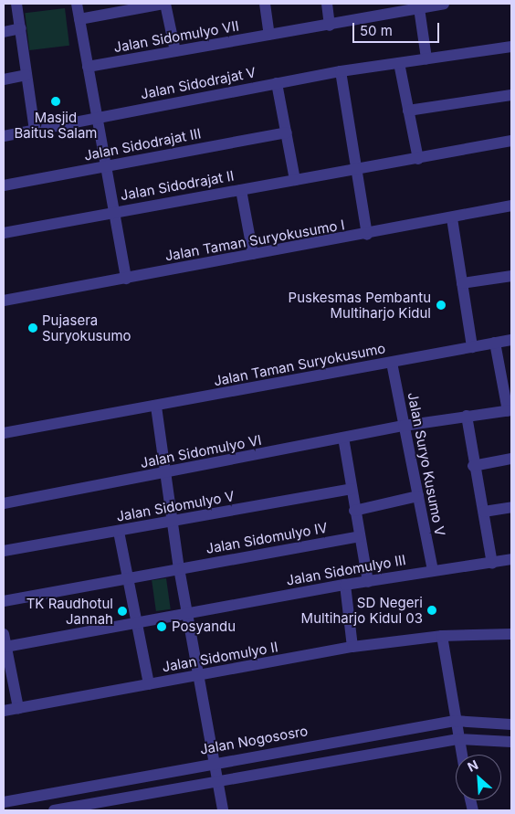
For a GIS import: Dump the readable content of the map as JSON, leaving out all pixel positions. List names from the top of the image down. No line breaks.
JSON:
{"streets":{"street":["Jalan Sidomulyo VII","Jalan Sidodrajat V","Jalan Sidodrajat III","Jalan Sidodrajat II","Jalan Taman Suryokusumo I","Jalan Taman Suryokusumo","Jalan Sidomulyo VI","Jalan Suryo Kusumo V","Jalan Sidomulyo V","Jalan Sidomulyo IV","Jalan Sidomulyo III","Jalan Sidomulyo II","Jalan Nogososro"]},"crossings":[["Jalan Taman Suryokusumo","Jalan Suryo Kusumo V"],["Jalan Sidomulyo VI","Jalan Suryo Kusumo V"],["Jalan Suryo Kusumo V","Jalan Sidomulyo III"]],"places":["Masjid Baitus Salam","Puskesmas Pembantu Multiharjo Kidul","Pujasera Suryokusumo","SD Negeri Multiharjo Kidul 03","TK Raudhotul Jannah","Posyandu"],"scale_bar":"50 m","north":"top left"}
